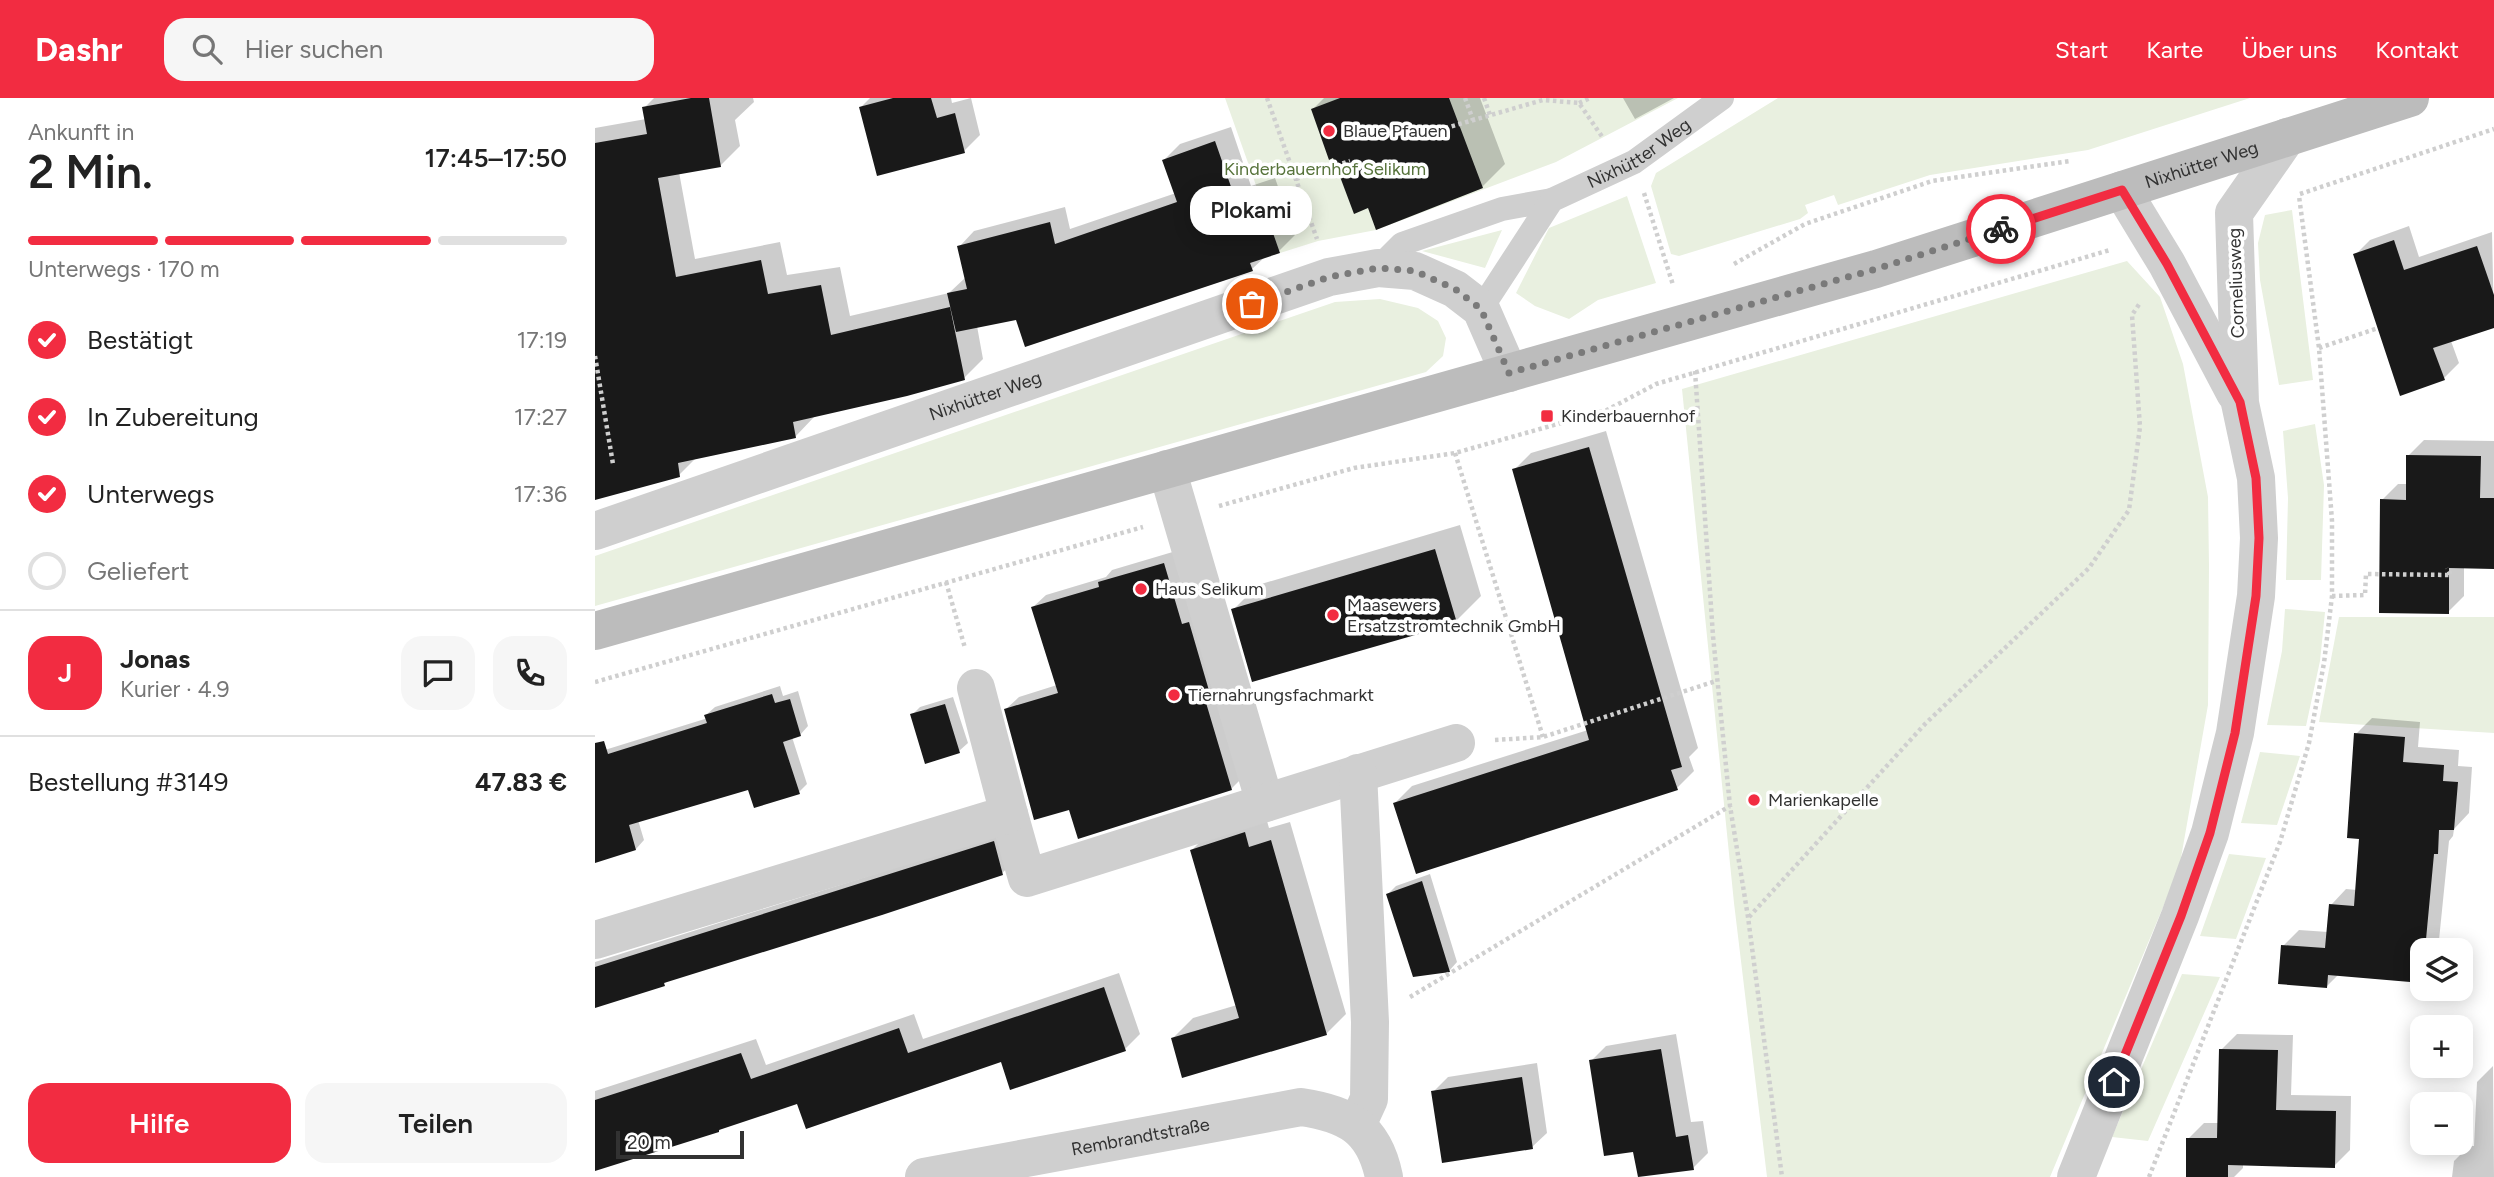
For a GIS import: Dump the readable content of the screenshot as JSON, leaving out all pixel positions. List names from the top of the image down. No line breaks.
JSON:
{"streets":{"main road":["Nixhütter Weg"],"street":["Corneliusweg","Rembrandtstraße"]},"crossings":[["Nixhütter Weg","Corneliusweg"]],"parks":["Kinderbauernhof Selikum"],"places":{"other":["Blaue Pfauen","Plokami","Haus Selikum","Maasewers Ersatzstromtechnik GmbH","Tiernahrungsfachmarkt","Marienkapelle"],"transit":["Kinderbauernhof"]},"scale_bar":"20 m","page":{"header":"Dashr","search":"Hier suchen","nav":["Start","Karte","Über uns","Kontakt"],"heading":["2 Min.","Ankunft in","17:45–17:50"],"panel":["Jonas","Kurier · 4.9","Bestellung #3149","47.83 €"],"bubble":"Plokami","bar":"Unterwegs · 170 m","list":[["Bestätigt","17:19"],["In Zubereitung","17:27"],["Unterwegs","17:36"],"Geliefert"],"round":"J","map_buttons":["+","−"],"buttons":["Hilfe","Teilen"],"scale":"20 m"}}
